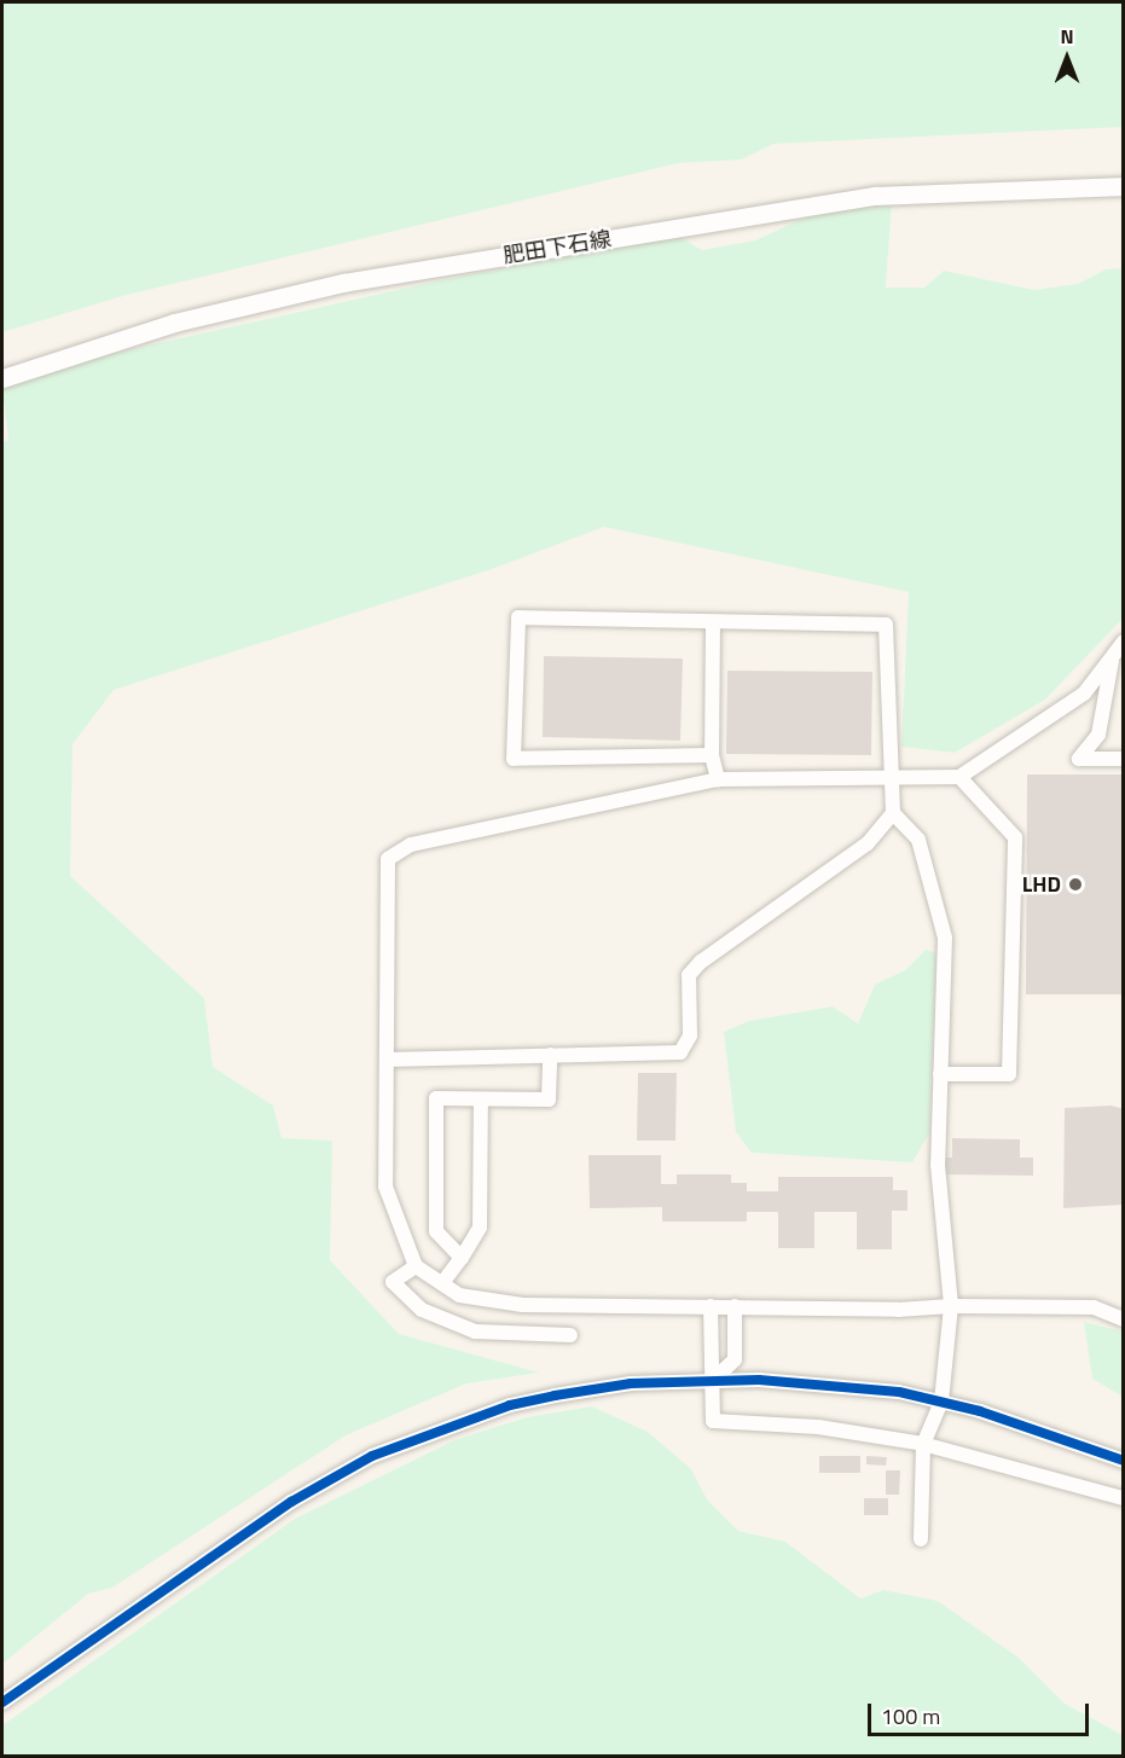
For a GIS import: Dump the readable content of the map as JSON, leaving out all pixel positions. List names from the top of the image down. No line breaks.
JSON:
{"streets":{"main road":["肥田下石線"]},"places":["LHD"],"scale_bar":"100 m","north":"top"}
